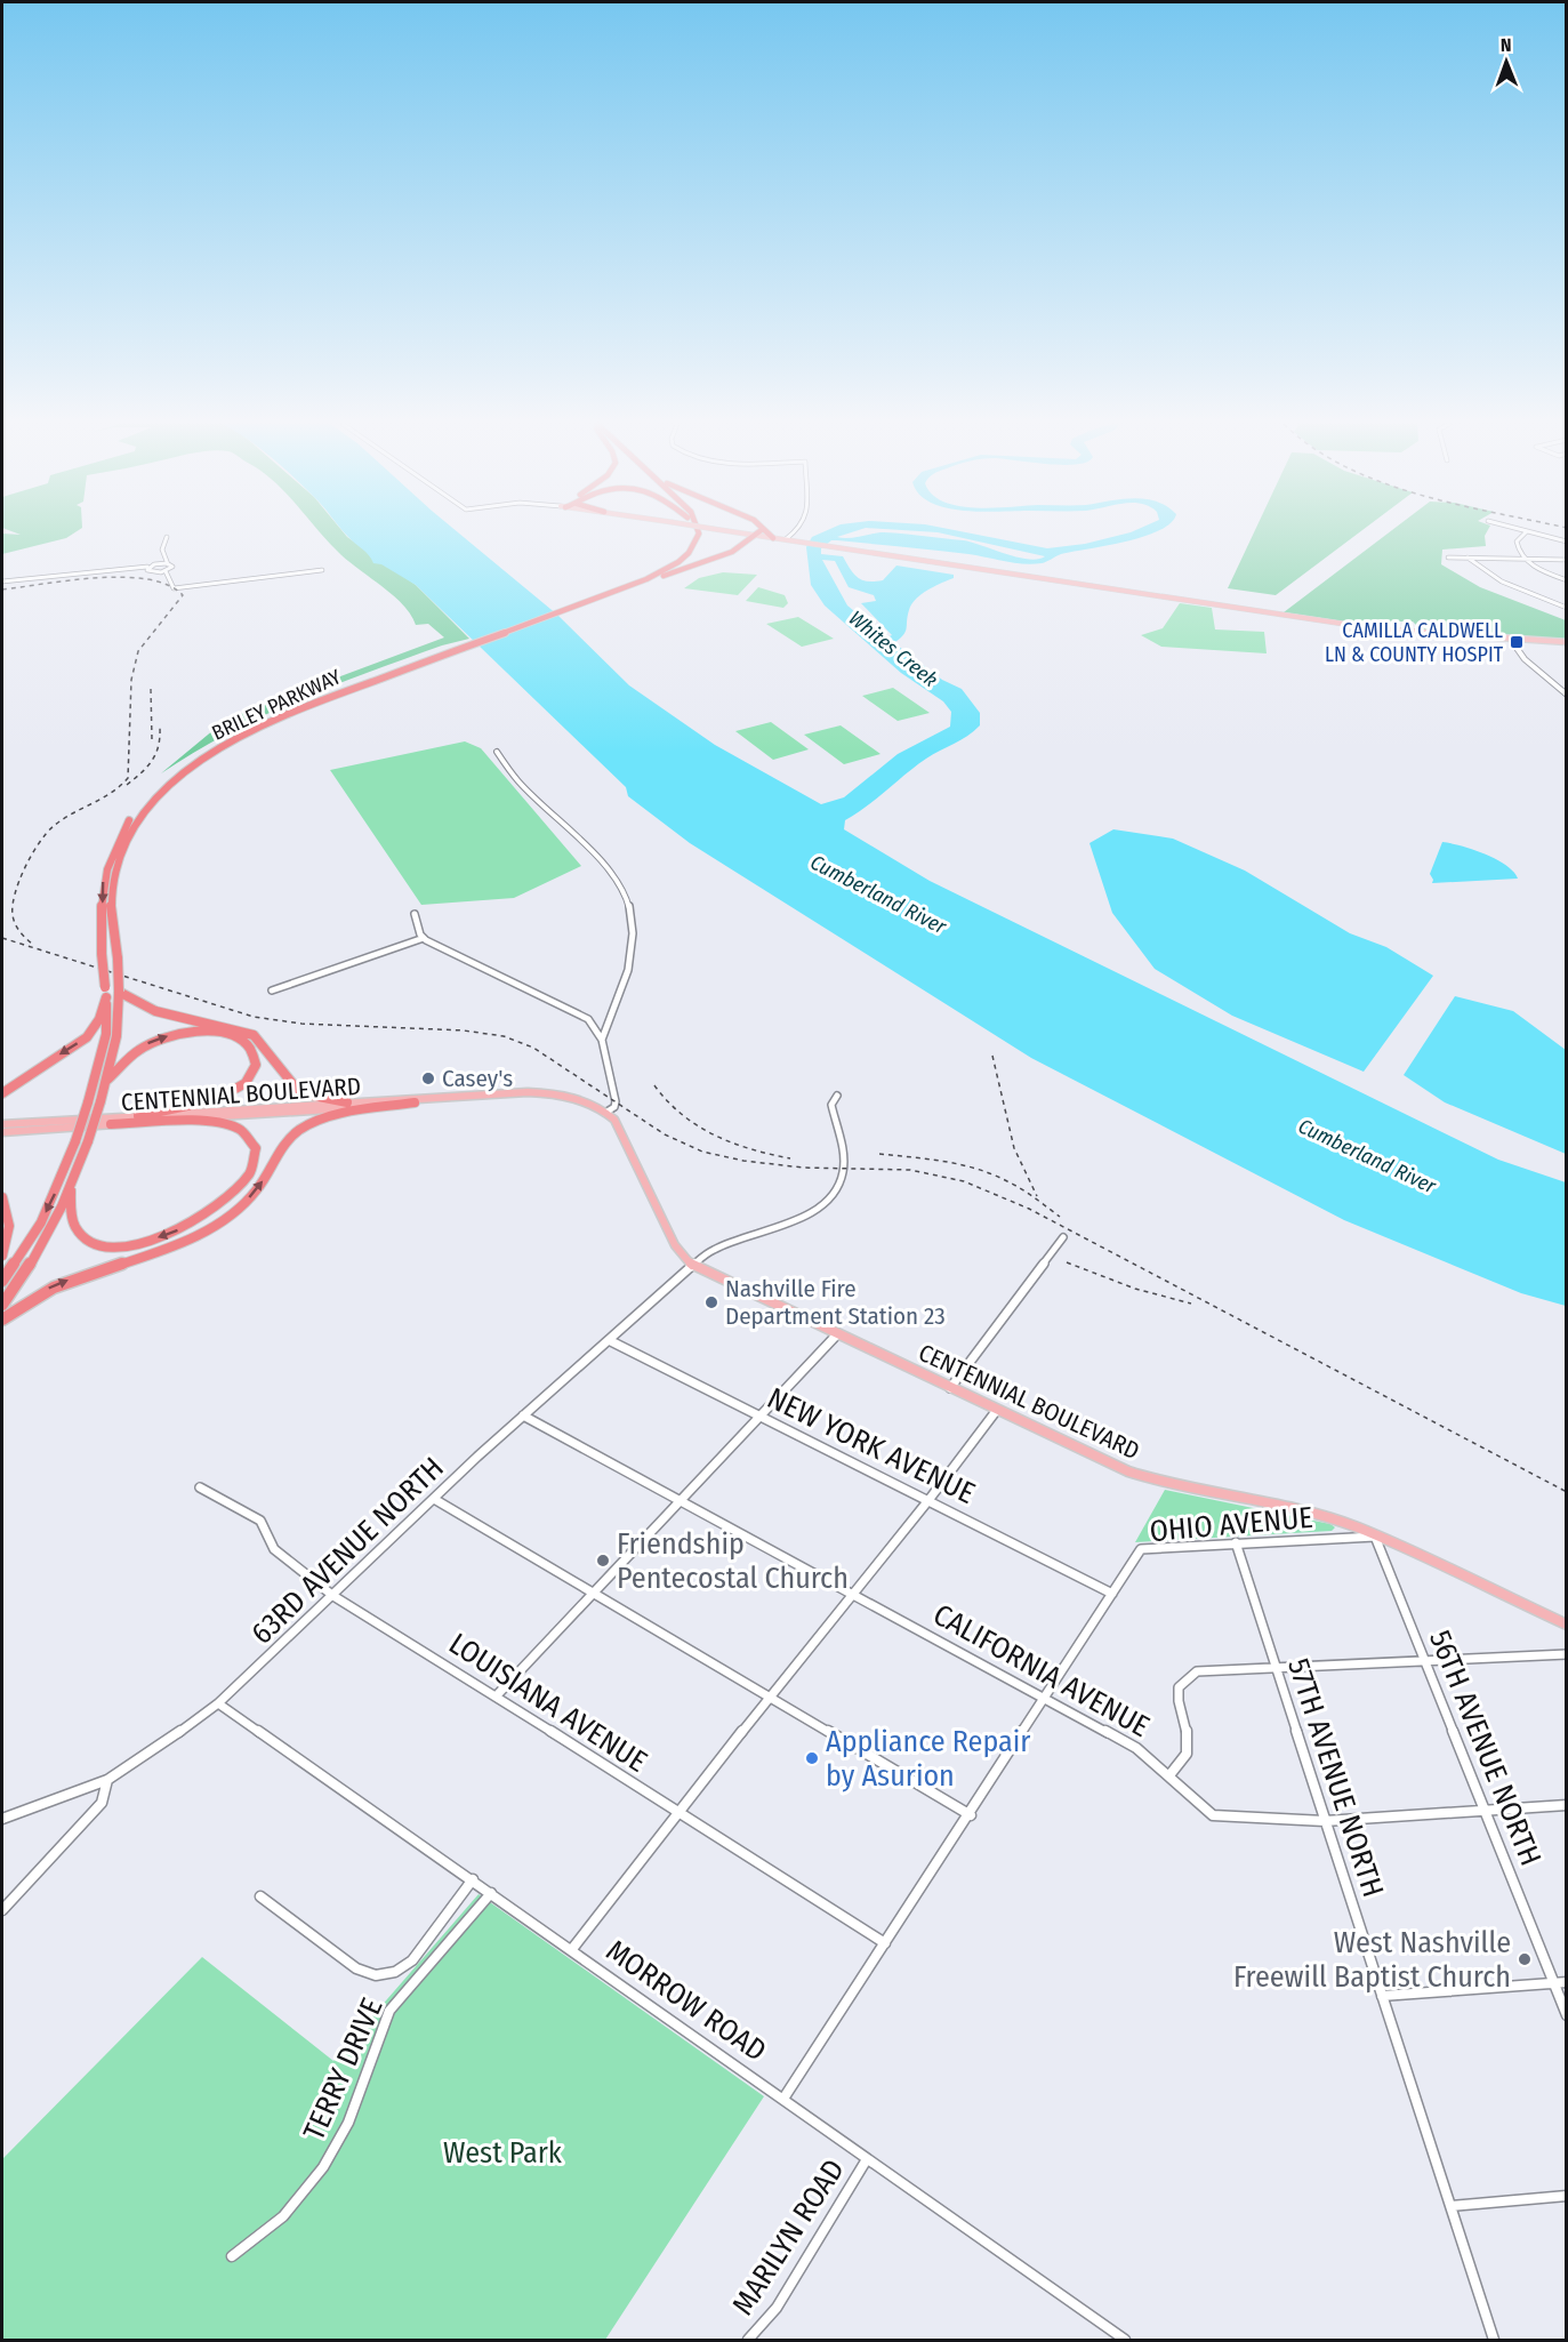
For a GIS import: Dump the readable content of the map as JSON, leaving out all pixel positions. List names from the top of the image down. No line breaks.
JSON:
{"streets":{"highway":["BRILEY PARKWAY"],"main road":["CENTENNIAL BOULEVARD"],"street":["NEW YORK AVENUE","OHIO AVENUE","63RD AVENUE NORTH","CALIFORNIA AVENUE","LOUISIANA AVENUE","56TH AVENUE NORTH","57TH AVENUE NORTH","MORROW ROAD","TERRY DRIVE","MARILYN ROAD"]},"crossings":[["CENTENNIAL BOULEVARD","OHIO AVENUE"],["CENTENNIAL BOULEVARD","63RD AVENUE NORTH"],["CENTENNIAL BOULEVARD","56TH AVENUE NORTH"],["NEW YORK AVENUE","OHIO AVENUE"],["NEW YORK AVENUE","63RD AVENUE NORTH"],["OHIO AVENUE","56TH AVENUE NORTH"],["OHIO AVENUE","57TH AVENUE NORTH"],["63RD AVENUE NORTH","CALIFORNIA AVENUE"],["63RD AVENUE NORTH","LOUISIANA AVENUE"],["63RD AVENUE NORTH","MORROW ROAD"],["CALIFORNIA AVENUE","56TH AVENUE NORTH"],["CALIFORNIA AVENUE","57TH AVENUE NORTH"],["MORROW ROAD","TERRY DRIVE"],["MORROW ROAD","MARILYN ROAD"]],"water":["Whites Creek","Cumberland River"],"parks":["West Park"],"places":{"transit":["CAMILLA CALDWELL LN & COUNTY HOSPIT"],"other":["Casey's","Nashville Fire Department Station 23","Friendship Pentecostal Church","Appliance Repair by Asurion","West Nashville Freewill Baptist Church"]},"north":"top"}
